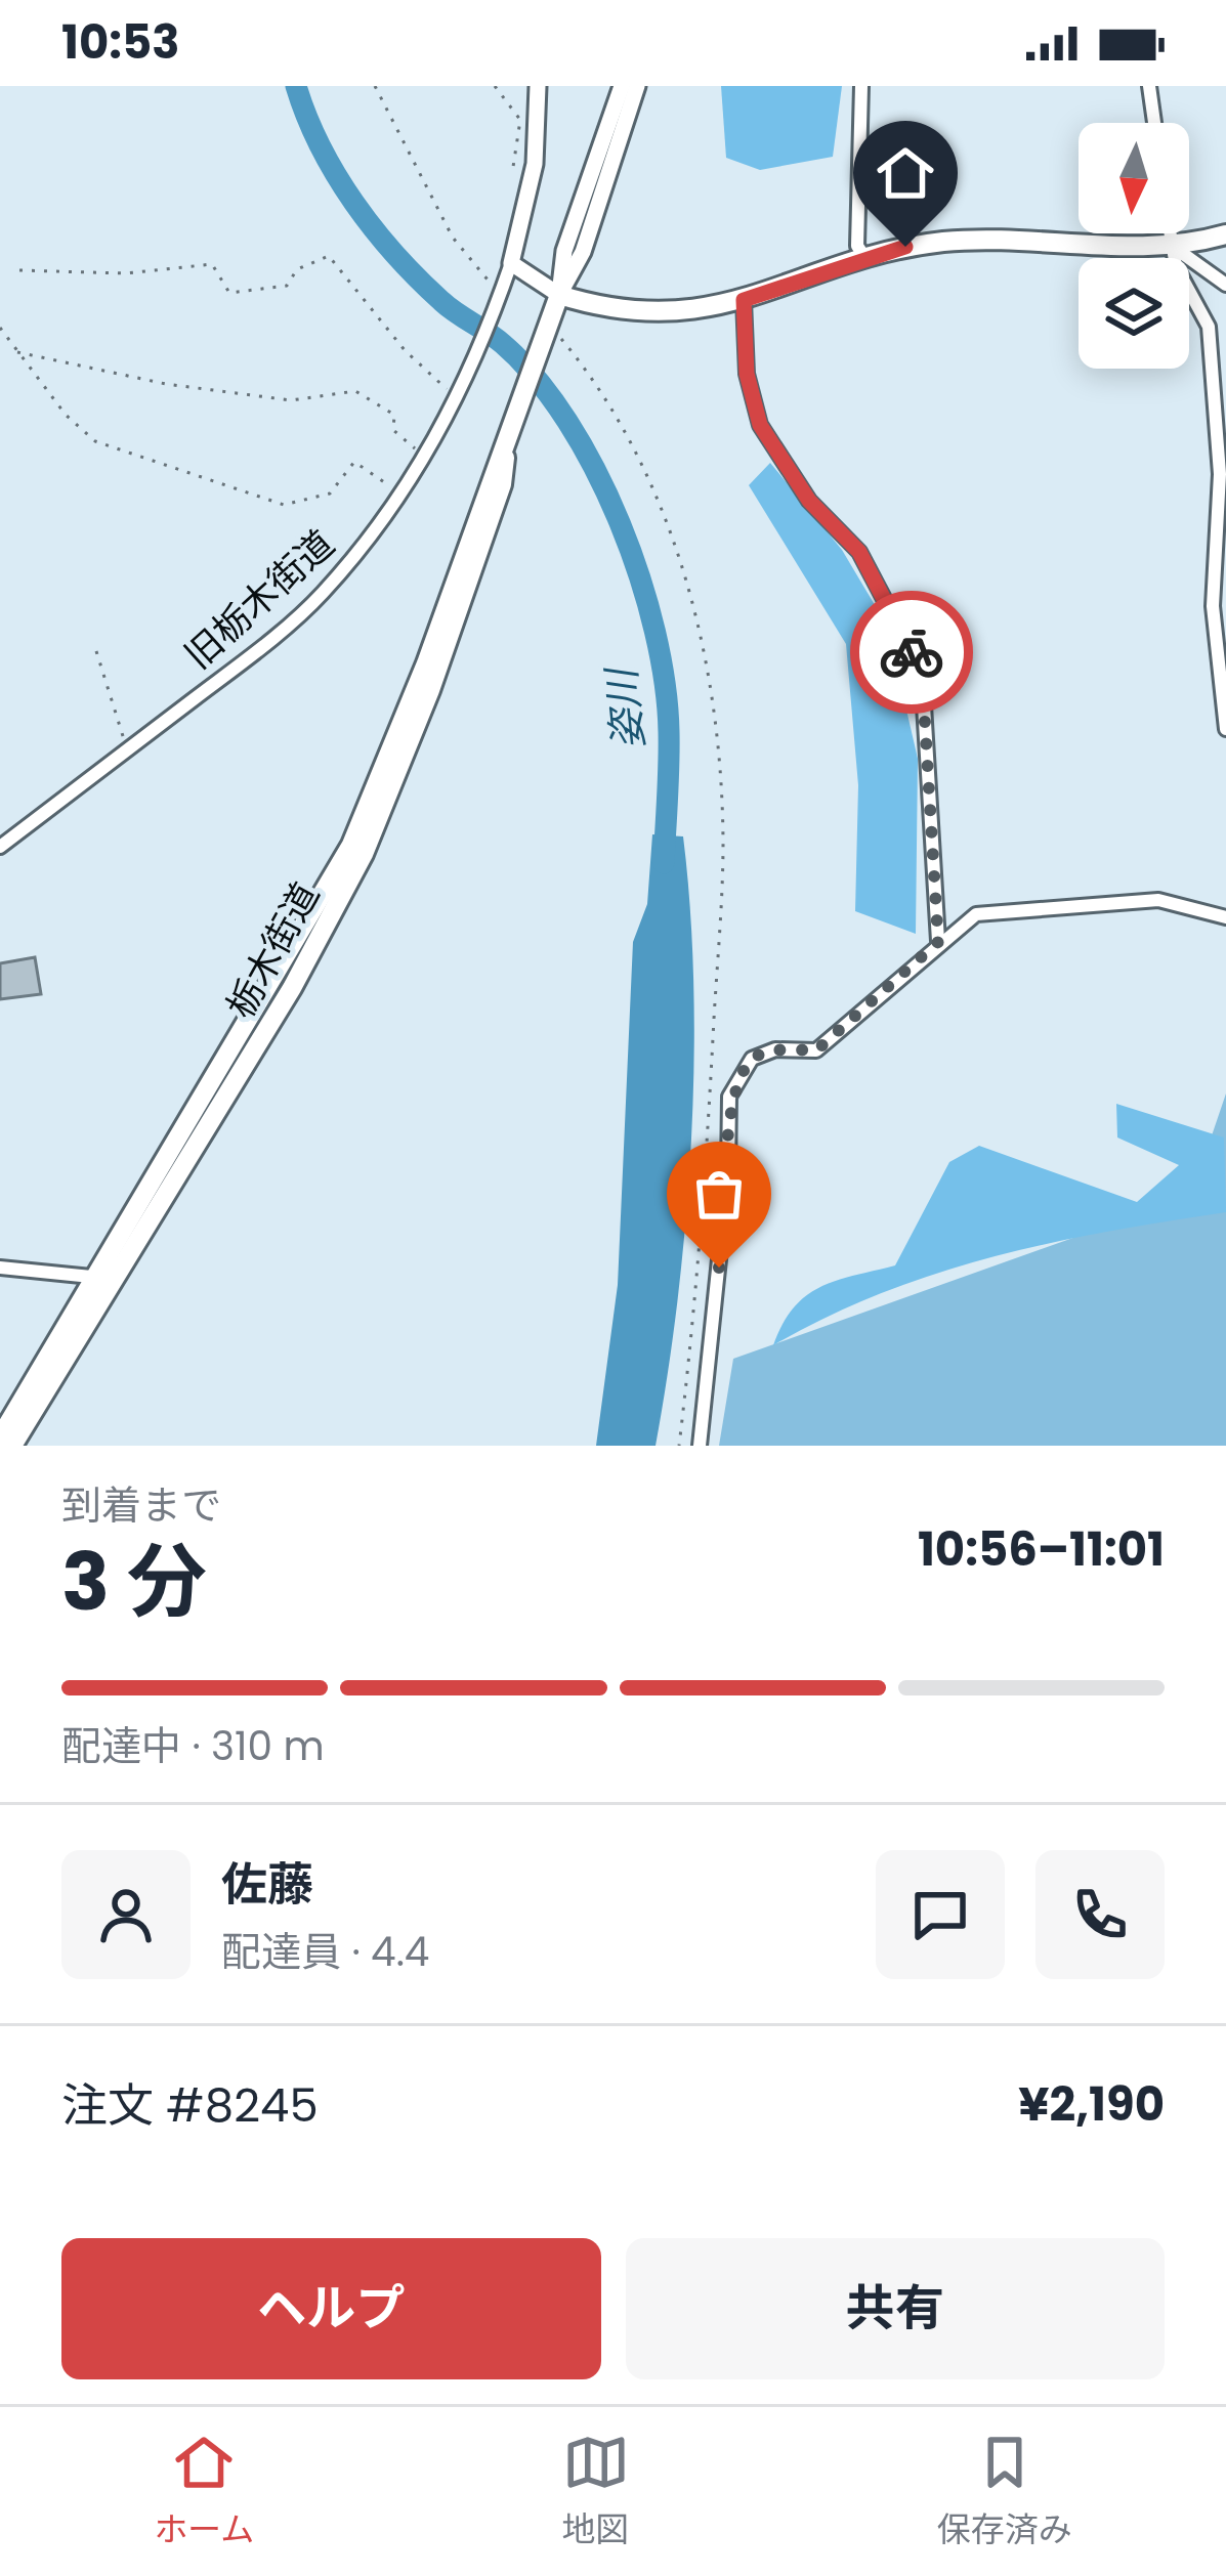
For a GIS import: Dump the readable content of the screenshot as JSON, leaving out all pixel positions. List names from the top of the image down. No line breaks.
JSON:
{"streets":{"highway":["栃木街道"],"street":["旧栃木街道"]},"water":["姿川"],"north":"bottom","page":{"status":"10:53","heading":["3 分","到着まで","10:56–11:01"],"panel":["佐藤","配達員 · 4.4","注文 #8245","¥2,190"],"bar":"配達中 · 310 m","buttons":["ヘルプ","共有"],"tabs":["ホーム","地図","保存済み"]}}
